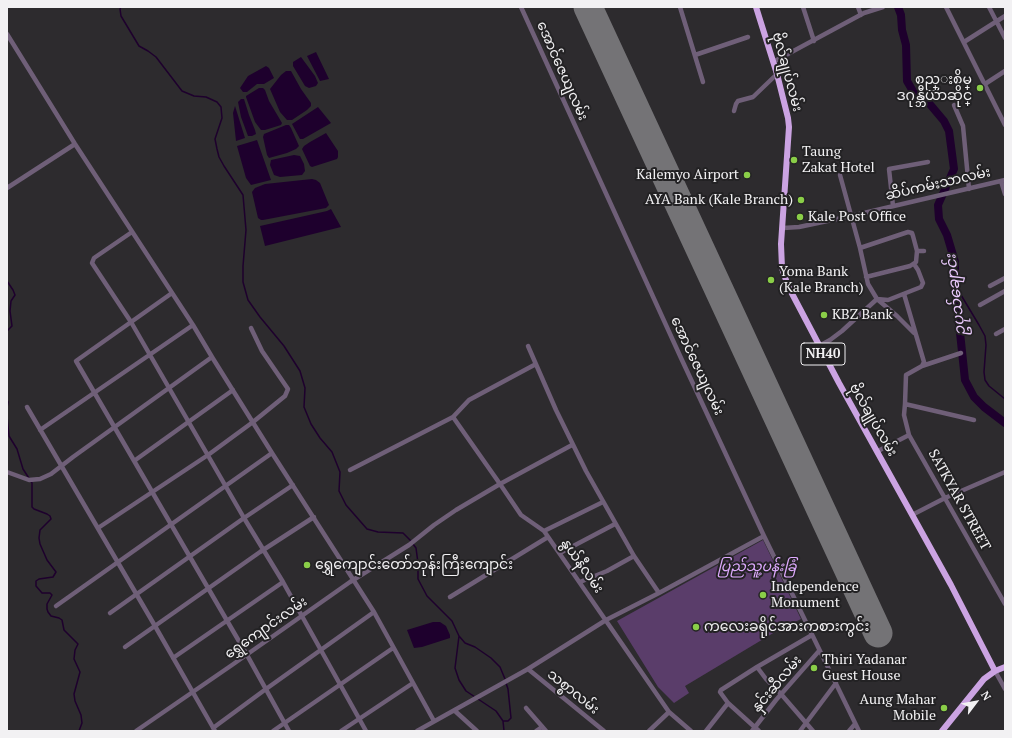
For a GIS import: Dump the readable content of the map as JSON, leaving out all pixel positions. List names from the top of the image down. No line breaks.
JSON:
{"streets":{"highway":["ဗိုလ်ချုပ်လမ်း","NH40"],"street":["အောင်ဇေယျလမ်း","ဆိပ်ကမ်းသာလမ်း","SATKYAR STREET","နွယ်နီလမ်း","ရွှေကျောင်းလမ်း","နှင်းဆီလမ်း","သစ္စာလမ်း"]},"crossings":[["အောင်ဇေယျလမ်း","နှင်းဆီလမ်း"],["ဗိုလ်ချုပ်လမ်း","ဆိပ်ကမ်းသာလမ်း"],["နွယ်နီလမ်း","ရွှေကျောင်းလမ်း"]],"water":["ဥပုသ်ချောင်း"],"parks":["ပြည်သူ့ပန်းခြံ"],"places":["စည္းစိမ္ ဒဂုန္ဘီယာဆိုင္","Taung Zakat Hotel","Kalemyo Airport","AYA Bank (Kale Branch)","Kale Post Office","Yoma Bank (Kale Branch)","KBZ Bank","ရွှေကျောင်းတော်ဘုန်းကြီးကျောင်း","Independence Monument","ကလေးခရိုင်အားကစားကွင်း","Thiri Yadanar Guest House","Aung Mahar Mobile"],"north":"top right"}
